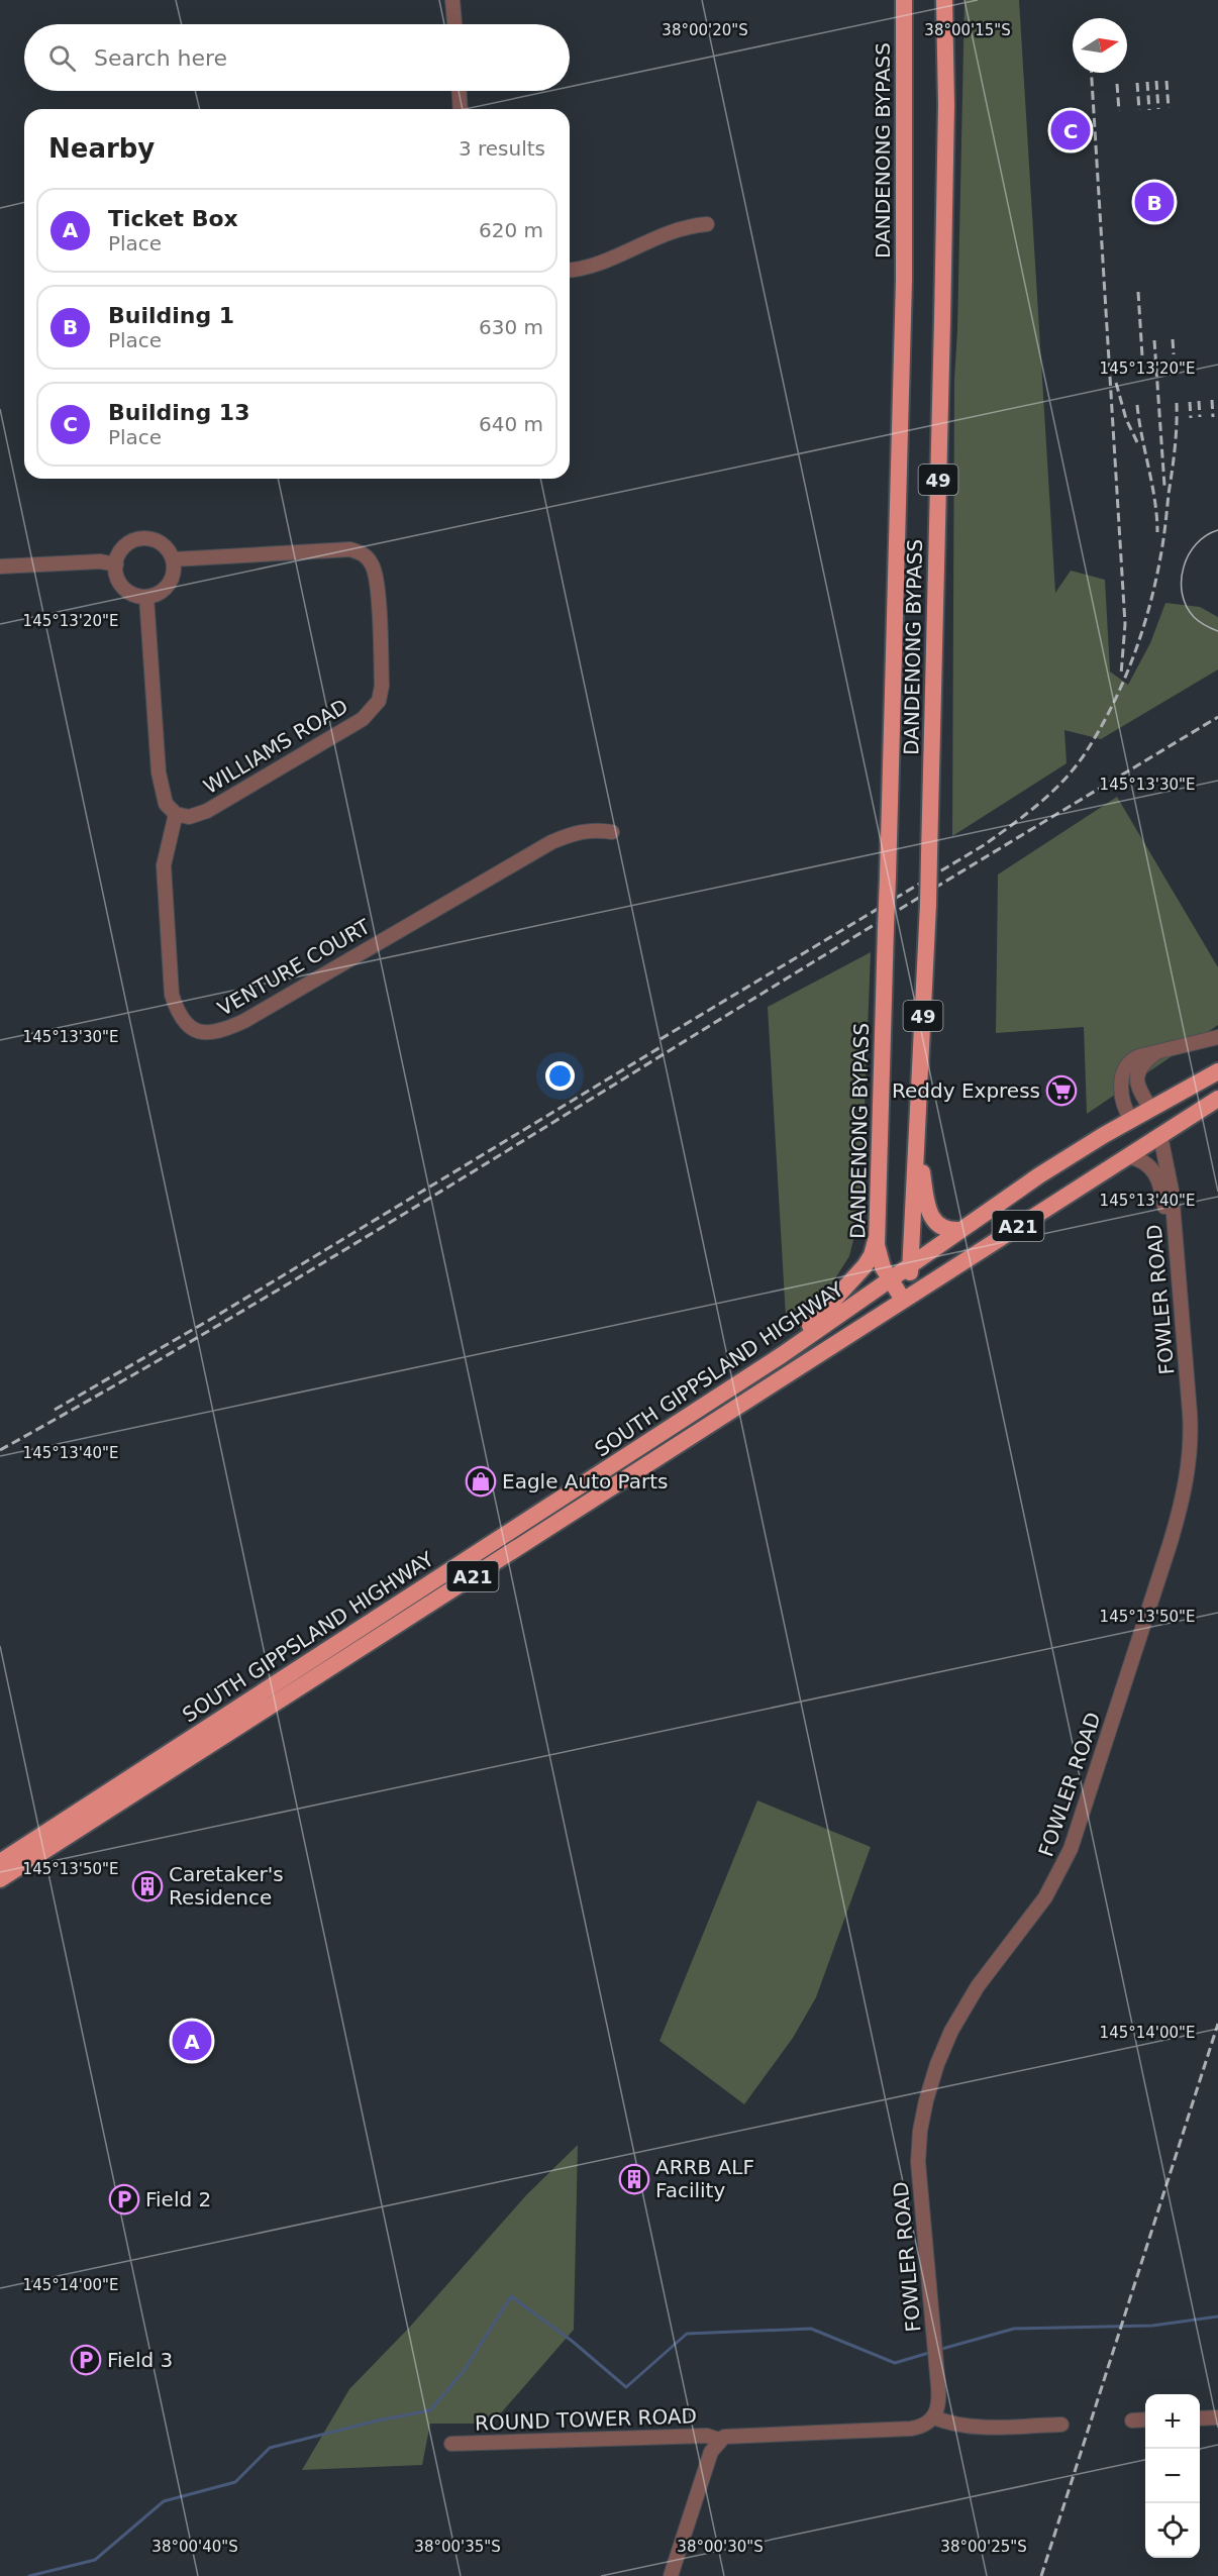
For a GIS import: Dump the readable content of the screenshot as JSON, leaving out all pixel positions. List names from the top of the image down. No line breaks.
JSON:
{"streets":{"highway":["DANDENONG BYPASS","49","A21","SOUTH GIPPSLAND HIGHWAY"],"street":["WILLIAMS ROAD","VENTURE COURT","FOWLER ROAD","ROUND TOWER ROAD"]},"crossings":[["DANDENONG BYPASS","49"],["DANDENONG BYPASS","SOUTH GIPPSLAND HIGHWAY"],["49","SOUTH GIPPSLAND HIGHWAY"],["WILLIAMS ROAD","VENTURE COURT"],["FOWLER ROAD","SOUTH GIPPSLAND HIGHWAY"],["FOWLER ROAD","ROUND TOWER ROAD"]],"places":{"supermarket":["Reddy Express"],"shop":["Eagle Auto Parts"],"building":["Caretaker's Residence","ARRB ALF Facility"],"parking":["Field 2","Field 3"]},"north":"right","page":{"search":"Search here","pins":["C","B","A"],"heading":["Nearby","3 results"],"list":[{"mark":"A","name":"Ticket Box","note":"Place","value":"620 m"},{"mark":"B","name":"Building 1","note":"Place","value":"630 m"},{"mark":"C","name":"Building 13","note":"Place","value":"640 m"}],"map_buttons":["+","−"]},"coordinates":["38°00'20\"S","38°00'15\"S","145°13'20\"E","145°13'30\"E","145°13'40\"E","145°13'50\"E","145°14'00\"E","38°00'40\"S","38°00'35\"S","38°00'30\"S","38°00'25\"S"]}
